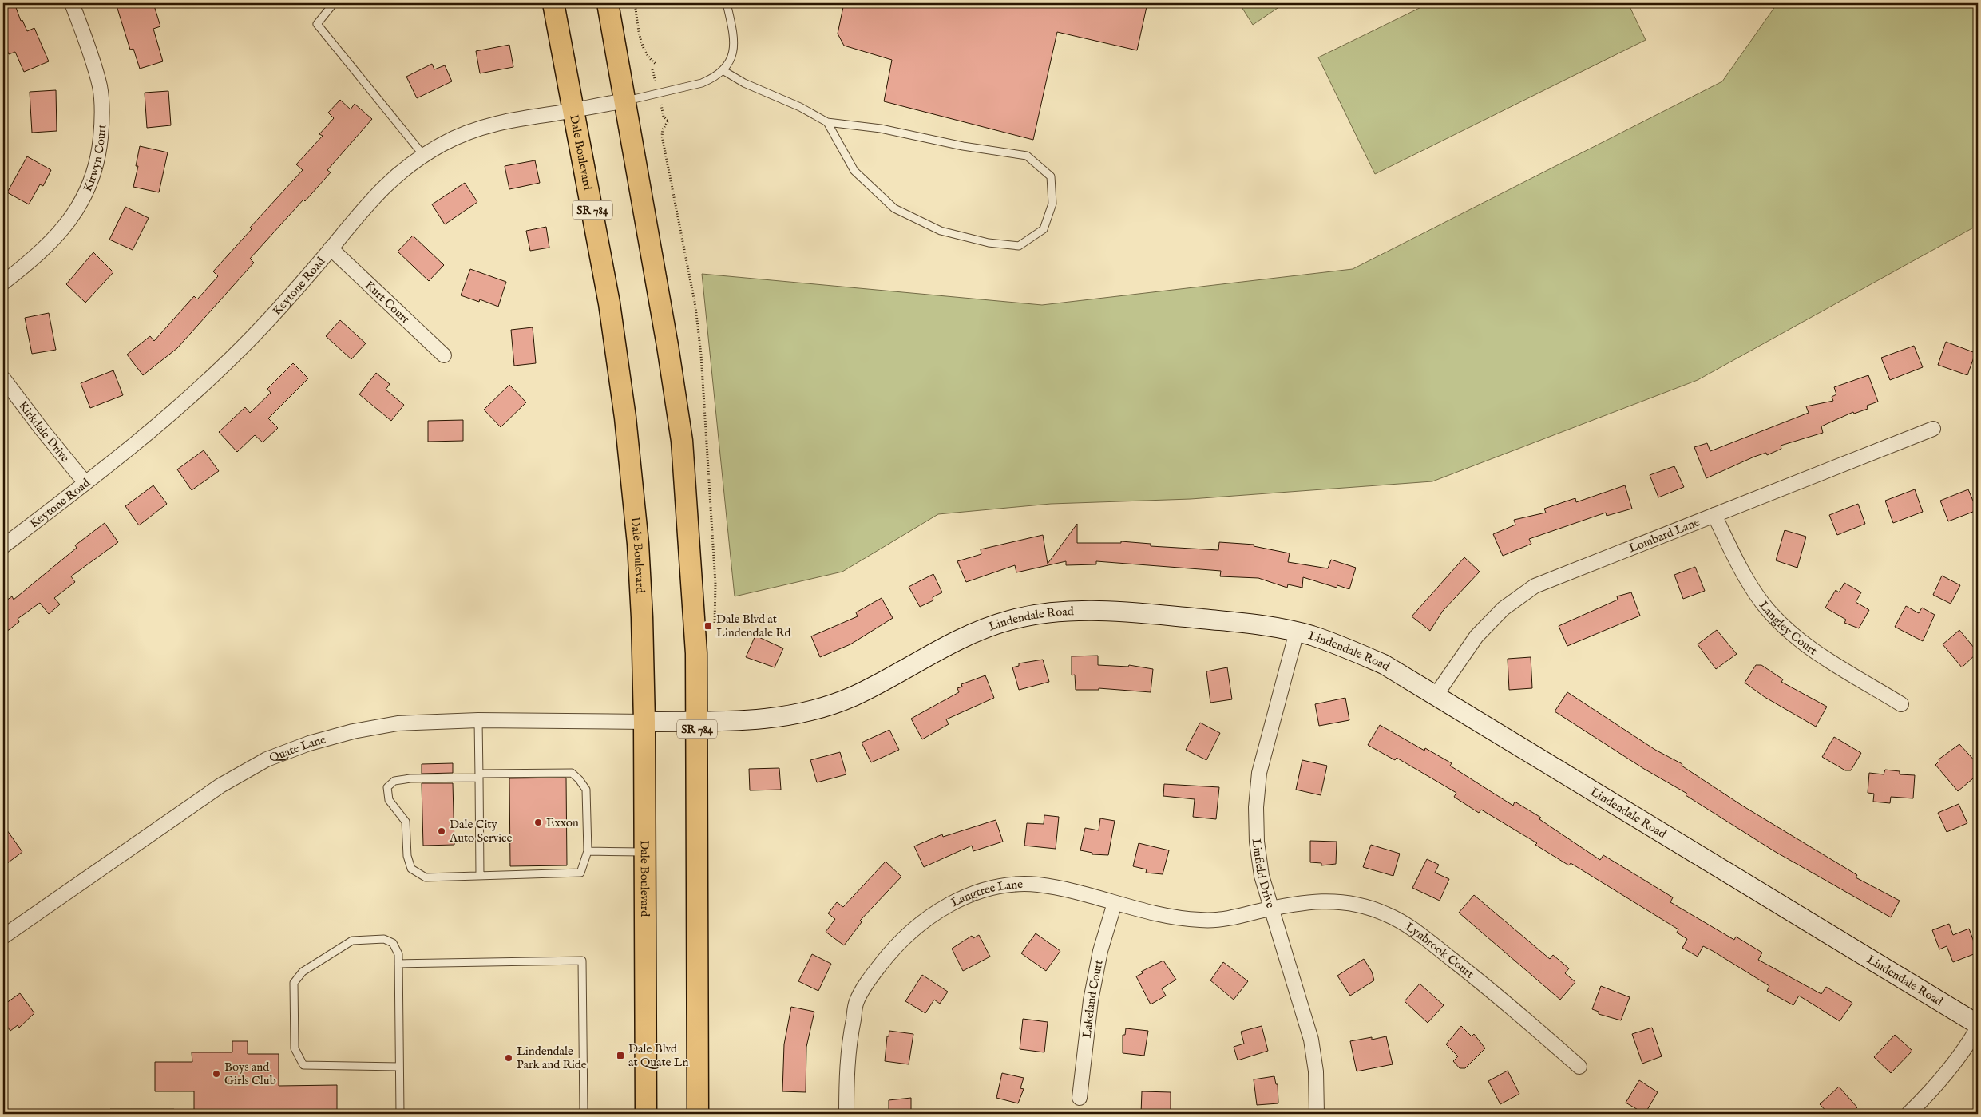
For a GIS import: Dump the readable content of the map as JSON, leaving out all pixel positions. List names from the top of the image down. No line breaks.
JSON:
{"streets":{"main road":["Dale Boulevard","SR 784"],"street":["Kirwyn Court","Keytone Road","Kurt Court","Kirkdale Drive","Lombard Lane","Lindendale Road","Langley Court","Quate Lane","Linfield Drive","Langtree Lane","Lynbrook Court","Lakeland Court"]},"crossings":[["Dale Boulevard","Keytone Road"],["Dale Boulevard","Lindendale Road"],["Dale Boulevard","Quate Lane"],["SR 784","Keytone Road"],["SR 784","Lindendale Road"],["Keytone Road","Kurt Court"],["Keytone Road","Kirkdale Drive"],["Lombard Lane","Lindendale Road"],["Lombard Lane","Langley Court"],["Lindendale Road","Quate Lane"],["Lindendale Road","Linfield Drive"],["Linfield Drive","Langtree Lane"],["Linfield Drive","Lynbrook Court"],["Langtree Lane","Lynbrook Court"],["Langtree Lane","Lakeland Court"]],"places":{"transit":["Dale Blvd at Lindendale Rd","Dale Blvd at Quate Ln"],"other":["Exxon","Dale City Auto Service","Lindendale Park and Ride","Boys and Girls Club"]}}
